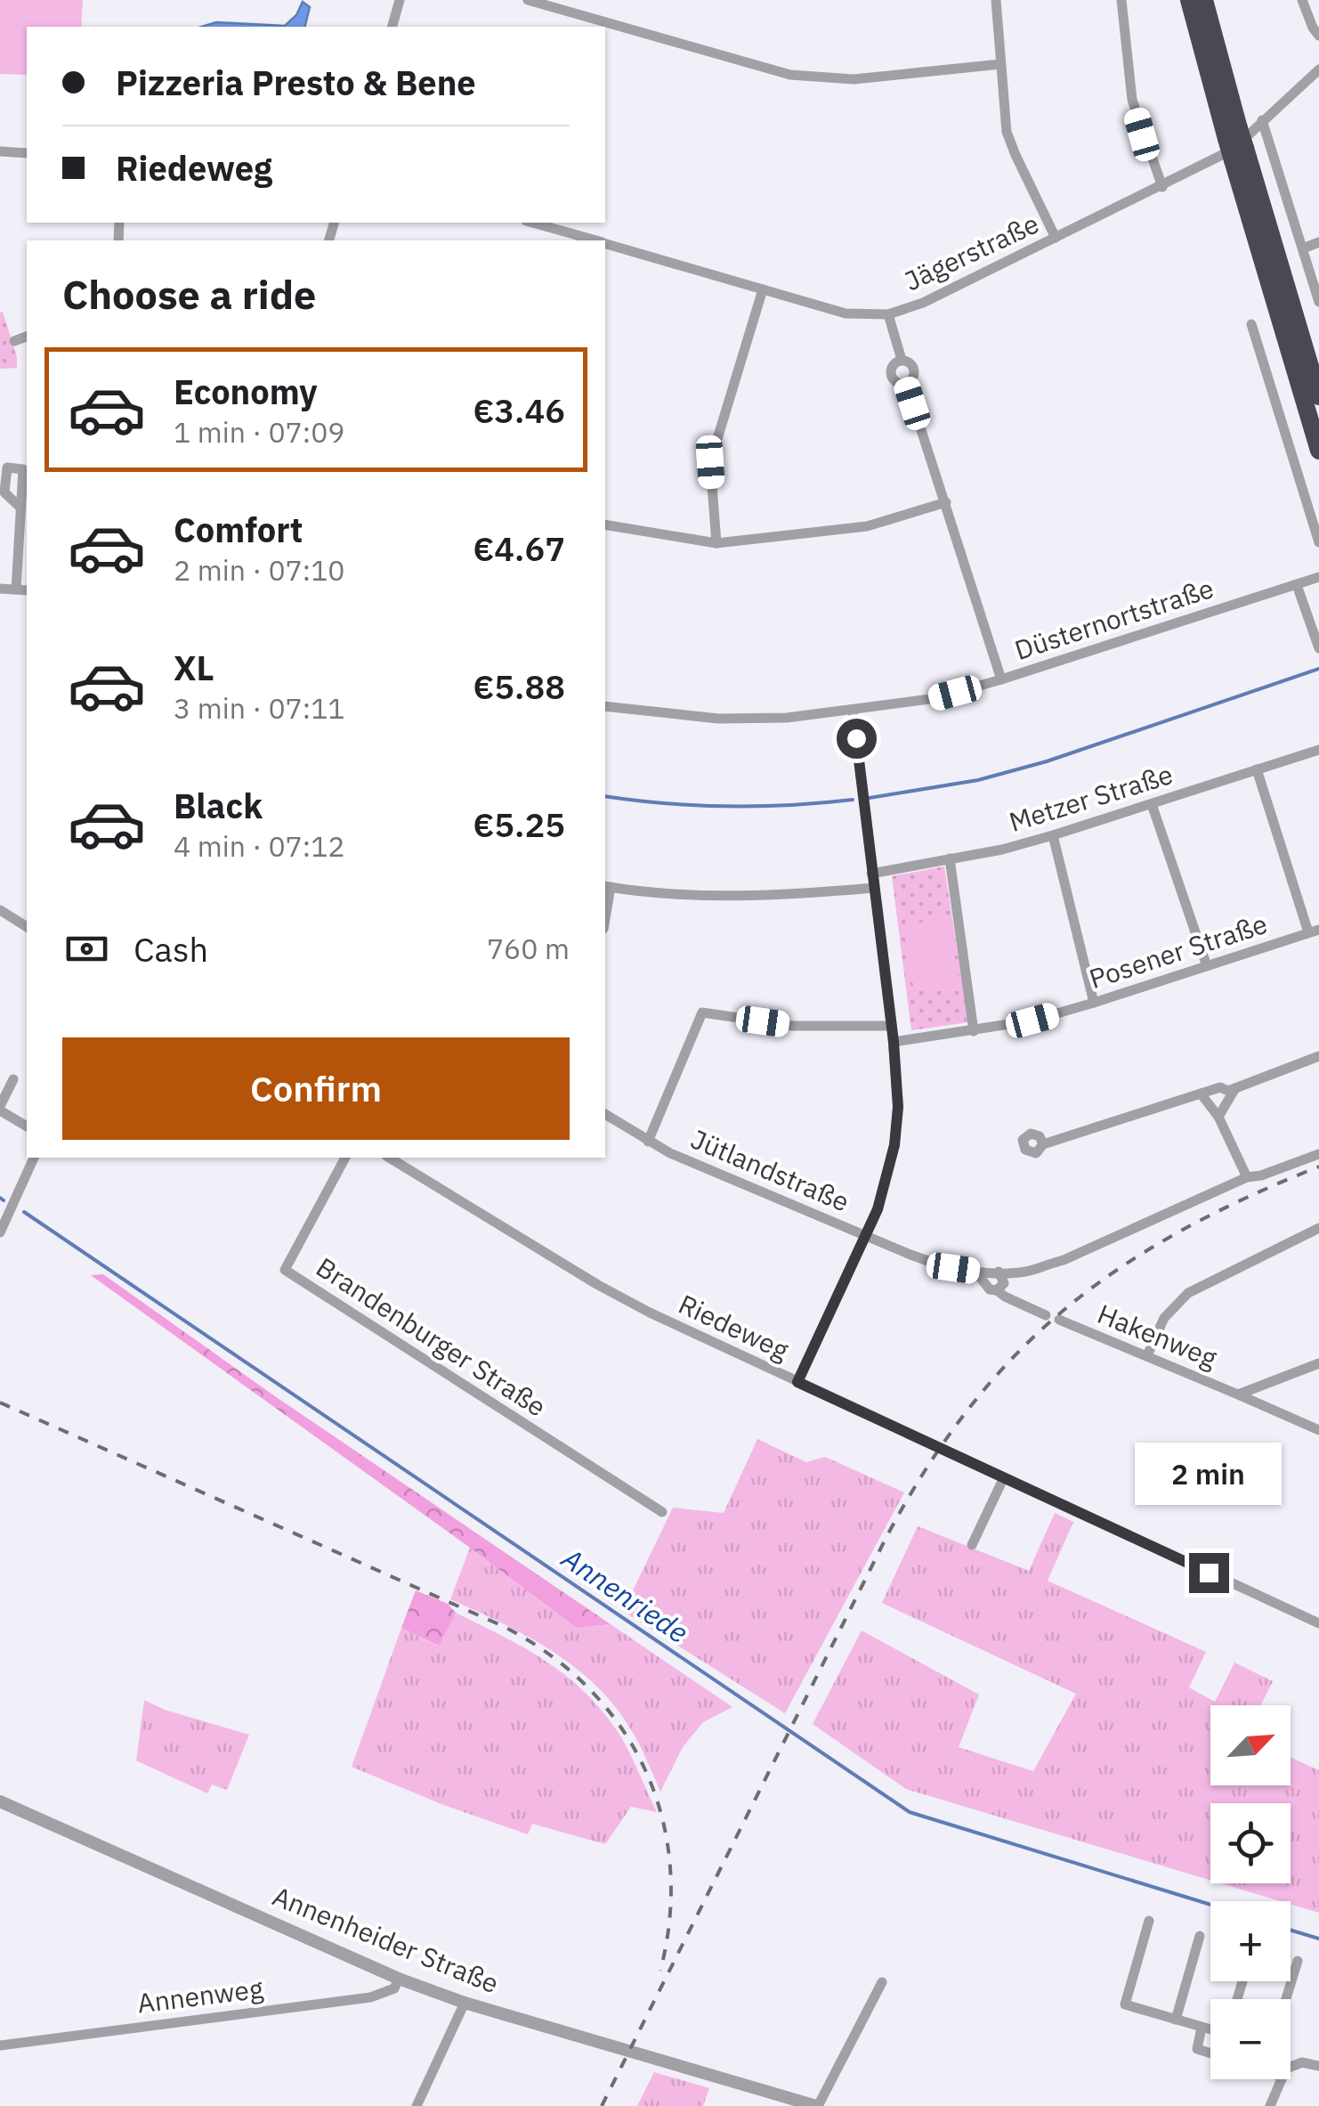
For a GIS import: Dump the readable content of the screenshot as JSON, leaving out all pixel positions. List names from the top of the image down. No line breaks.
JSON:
{"streets":{"street":["Jägerstraße","Düsternortstraße","Metzer Straße","Posener Straße","Jütlandstraße","Riedeweg","Hakenweg","Brandenburger Straße","Annenheider Straße","Annenweg"]},"crossings":[["Annenheider Straße","Annenweg"]],"water":["Annenriede"],"north":"top right","page":{"banner":["Pizzeria Presto & Bene","Riedeweg"],"heading":"Choose a ride","list":[{"name":"Economy","note":"1 min · 07:09","value":"€3.46"},{"name":"Comfort","note":"2 min · 07:10","value":"€4.67"},{"name":"XL","note":"3 min · 07:11","value":"€5.88"},{"name":"Black","note":"4 min · 07:12","value":"€5.25"}],"pay":["Cash","760 m"],"buttons":"Confirm","bubble":"2 min","map_buttons":["+","−"]}}
